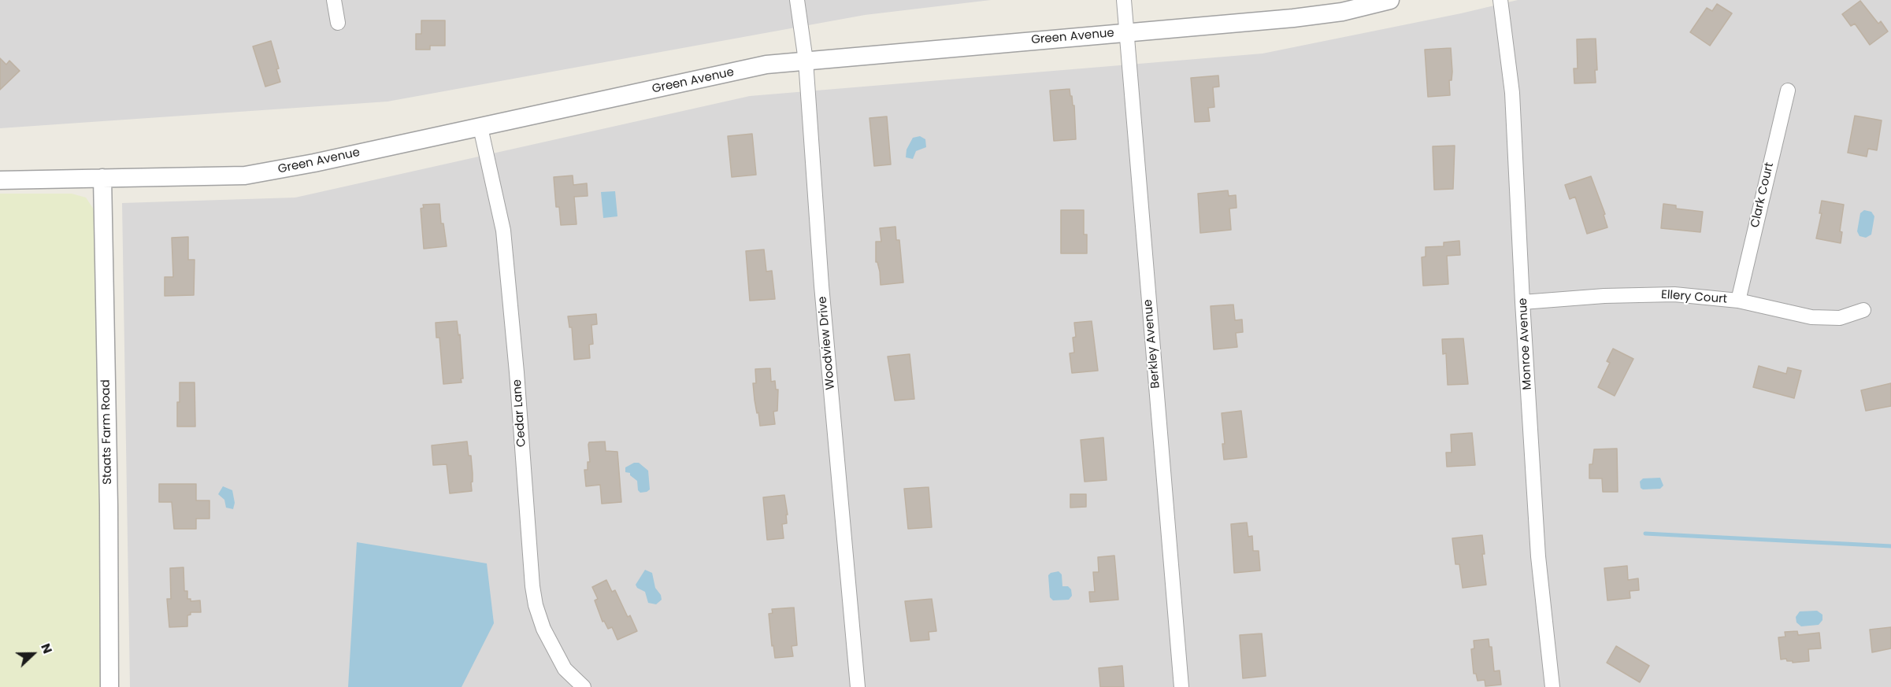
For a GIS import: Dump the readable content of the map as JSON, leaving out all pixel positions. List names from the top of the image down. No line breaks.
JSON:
{"streets":{"street":["Green Avenue","Clark Court","Ellery Court","Woodview Drive","Berkley Avenue","Monroe Avenue","Cedar Lane","Staats Farm Road"]},"crossings":[["Green Avenue","Woodview Drive"],["Green Avenue","Berkley Avenue"],["Green Avenue","Cedar Lane"],["Green Avenue","Staats Farm Road"],["Clark Court","Ellery Court"],["Ellery Court","Monroe Avenue"]],"north":"right"}
